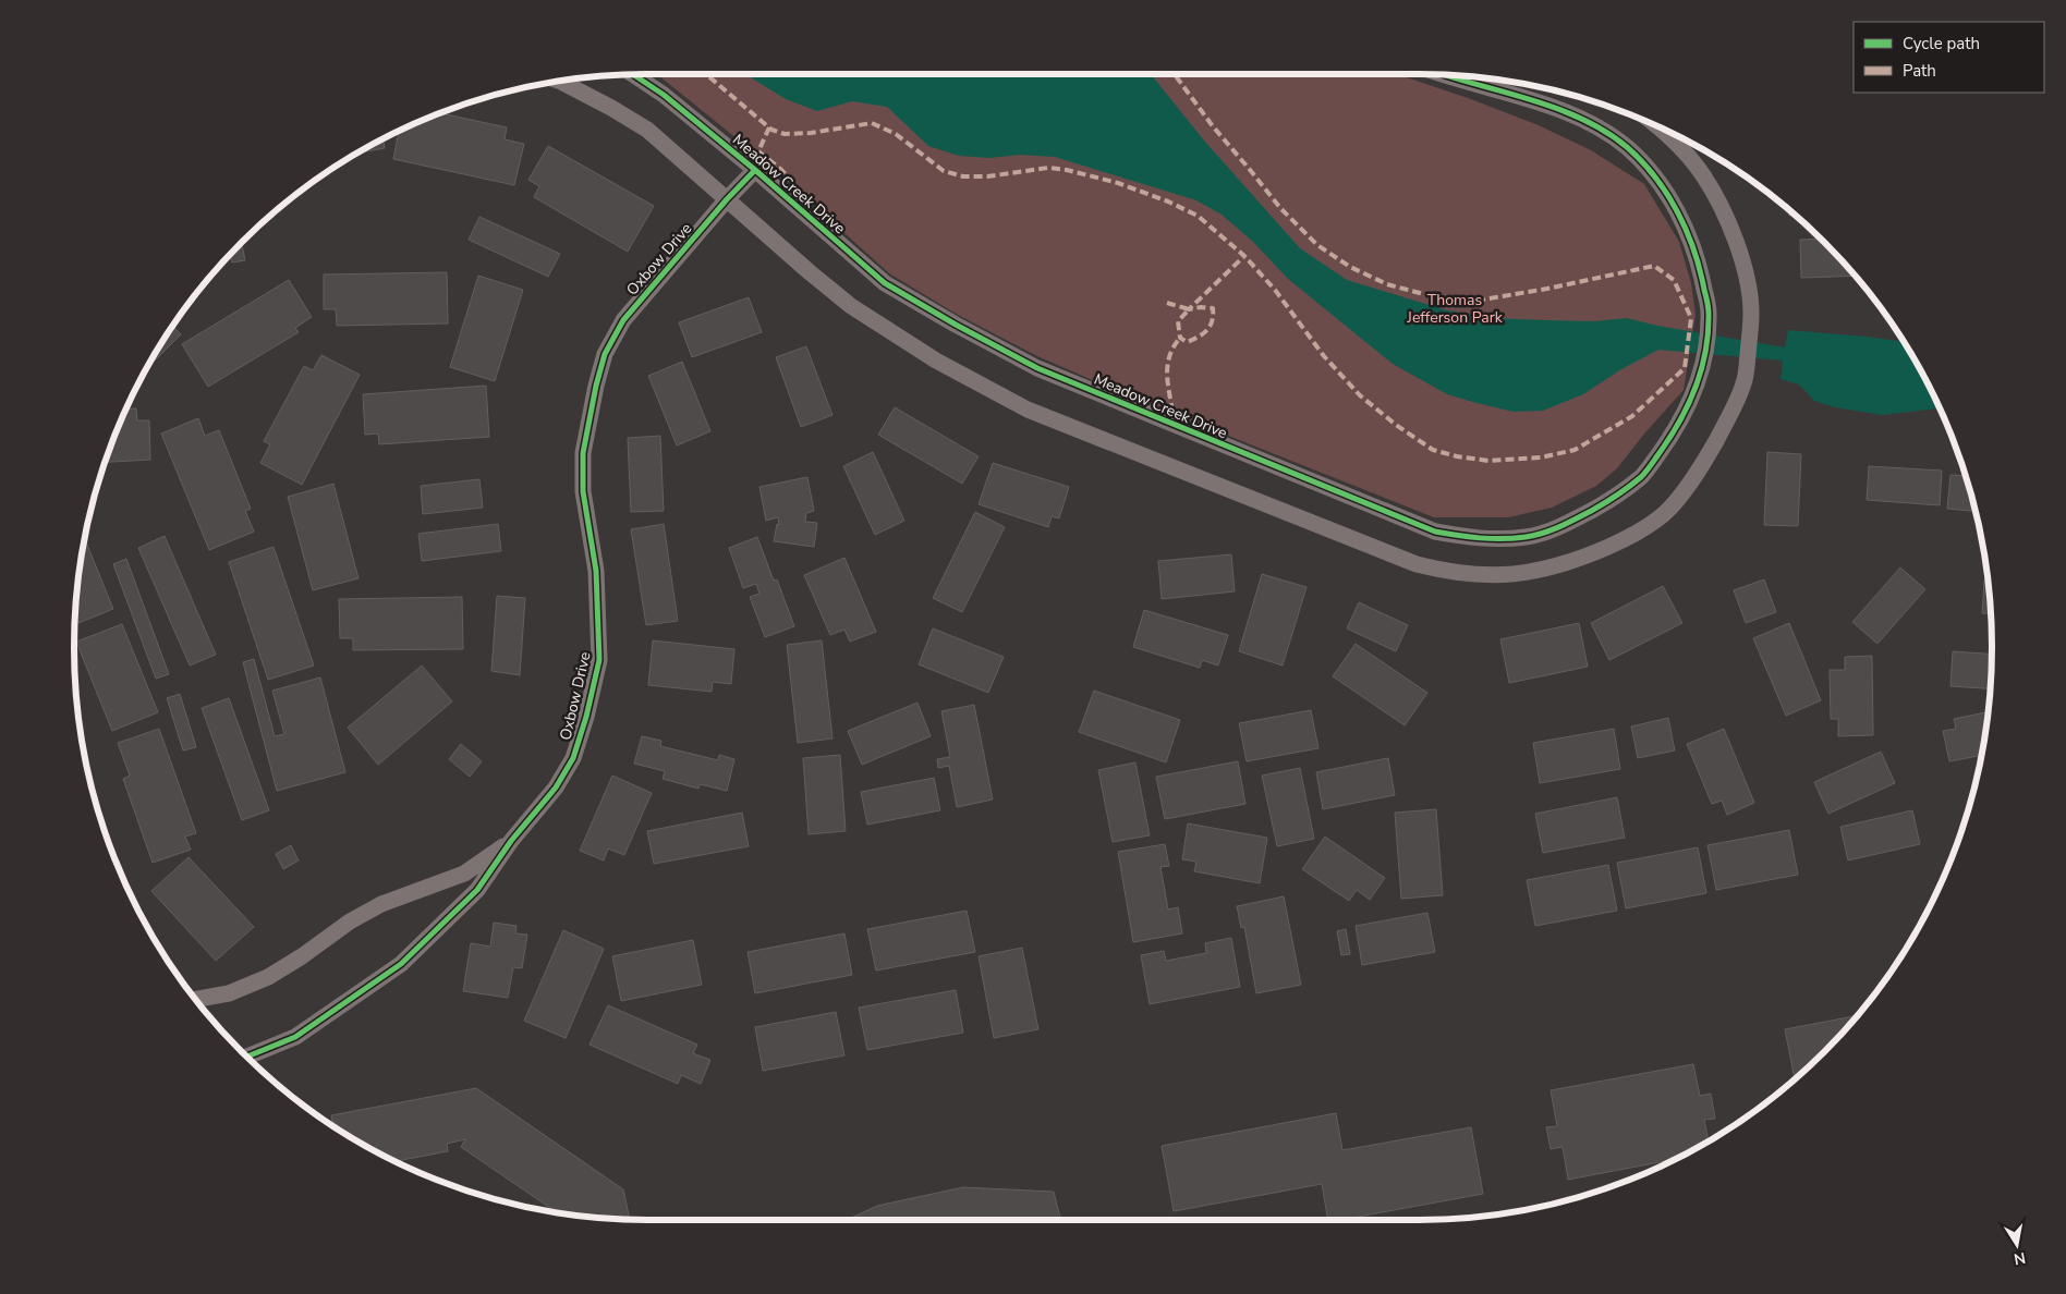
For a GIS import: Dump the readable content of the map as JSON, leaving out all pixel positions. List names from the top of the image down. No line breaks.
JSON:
{"streets":{"street":["Meadow Creek Drive","Oxbow Drive"]},"crossings":[["Meadow Creek Drive","Oxbow Drive"]],"parks":["Thomas Jefferson Park"],"legend":["Cycle path","Path"],"north":"bottom"}
